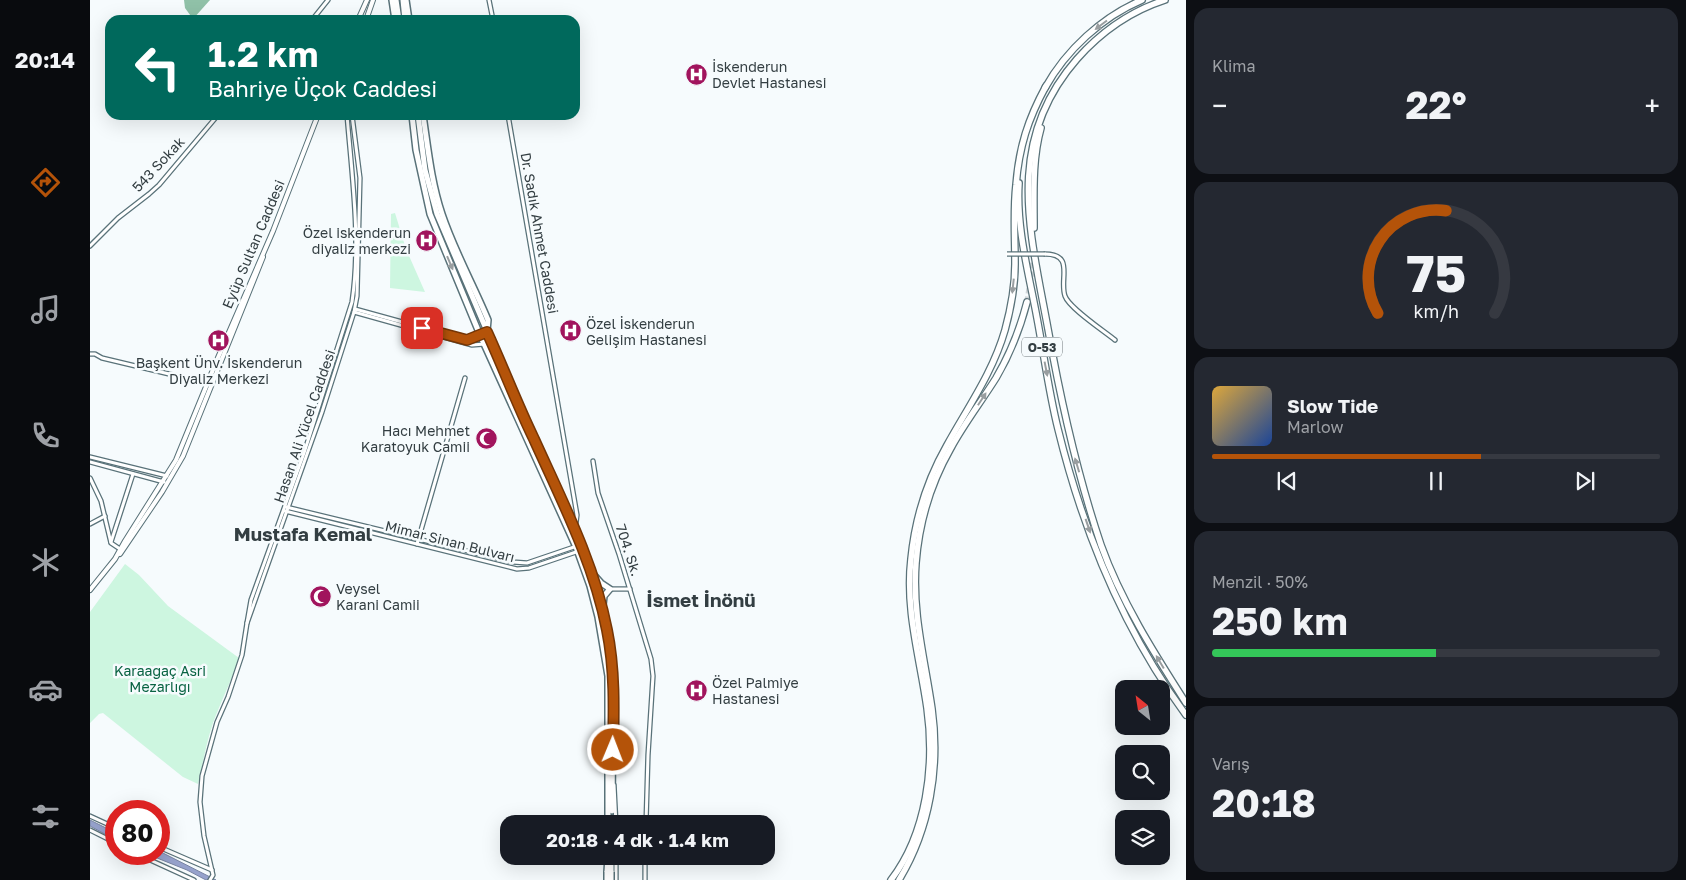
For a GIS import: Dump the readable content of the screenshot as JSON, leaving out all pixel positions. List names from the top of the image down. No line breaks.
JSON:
{"streets":{"highway":["O-53"],"main road":["Eyüp Sultan Caddesi"],"street":["543 Sokak","Dr. Sadık Ahmet Caddesi","Hasan Ali Yücel Caddesi","Mimar Sinan Bulvarı","704. Sk."]},"crossings":[["Hasan Ali Yücel Caddesi","Mimar Sinan Bulvarı"]],"districts":["Mustafa Kemal","İsmet İnönü"],"parks":["Karaağaç Asri Mezarlığı"],"places":{"hospital":["İskenderun Devlet Hastanesi","Özel iskenderun diyaliz merkezi","Özel İskenderun Gelişim Hastanesi","Başkent Ünv. İskenderun Diyaliz Merkezi","Özel Palmiye Hastanesi"],"mosque":["Hacı Mehmet Karatoyuk Camii","Veysel Karani Camii"]},"north":"top left","page":{"tabs":"20:14","tile":["Klima",["Menzil · 50%","250 km"],["Varış","20:18"]],"turn":["1.2 km","Bahriye Üçok Caddesi"],"heat":["−","22°","+"],"song":["Slow Tide","Marlow"],"limit":"80","trip":"20:18 · 4 dk · 1.4 km","gauge":["75","km/h"]}}
